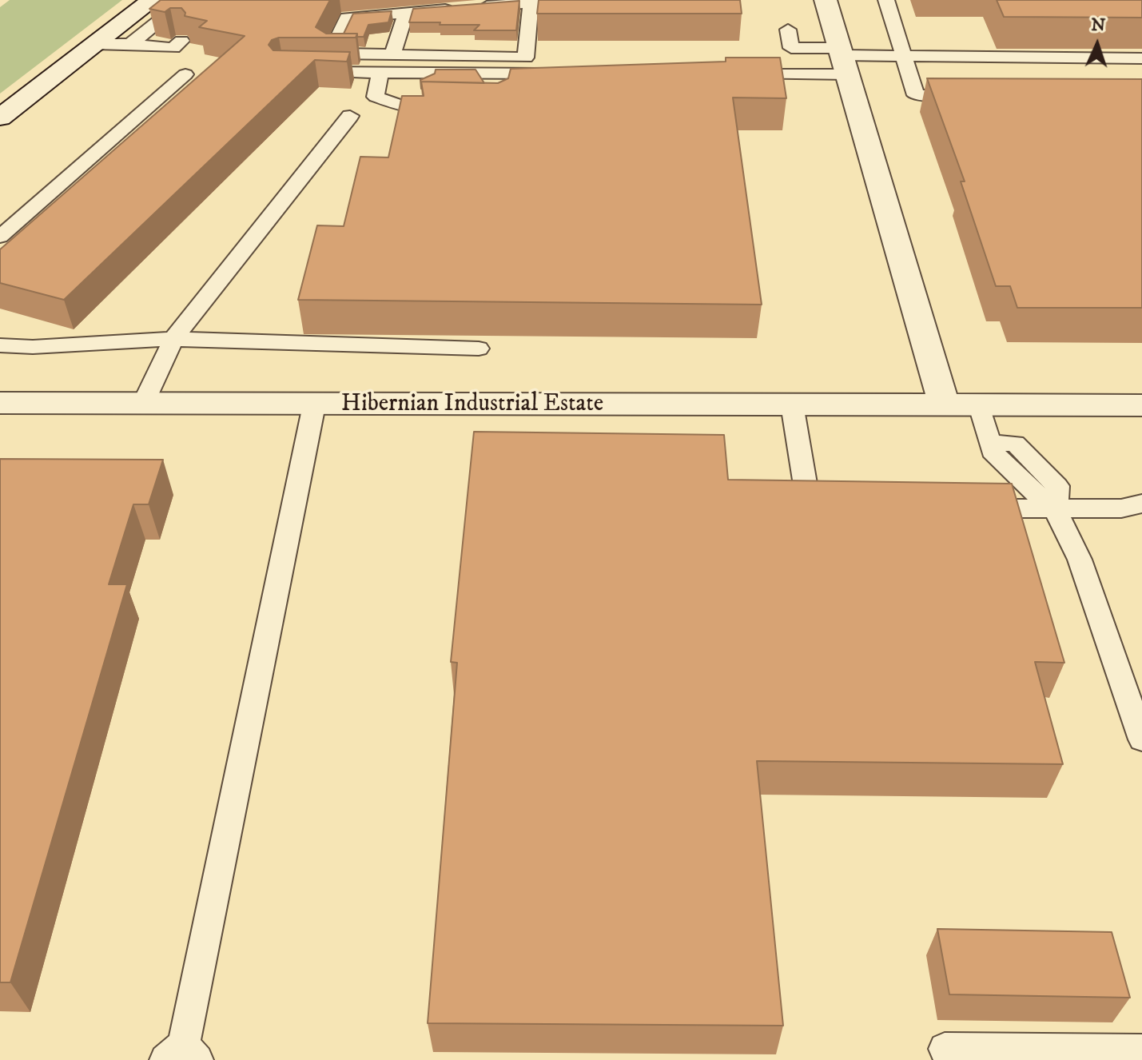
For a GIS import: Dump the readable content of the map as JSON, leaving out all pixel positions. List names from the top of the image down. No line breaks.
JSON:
{"streets":{"street":["Hibernian Industrial Estate"]},"north":"top"}
